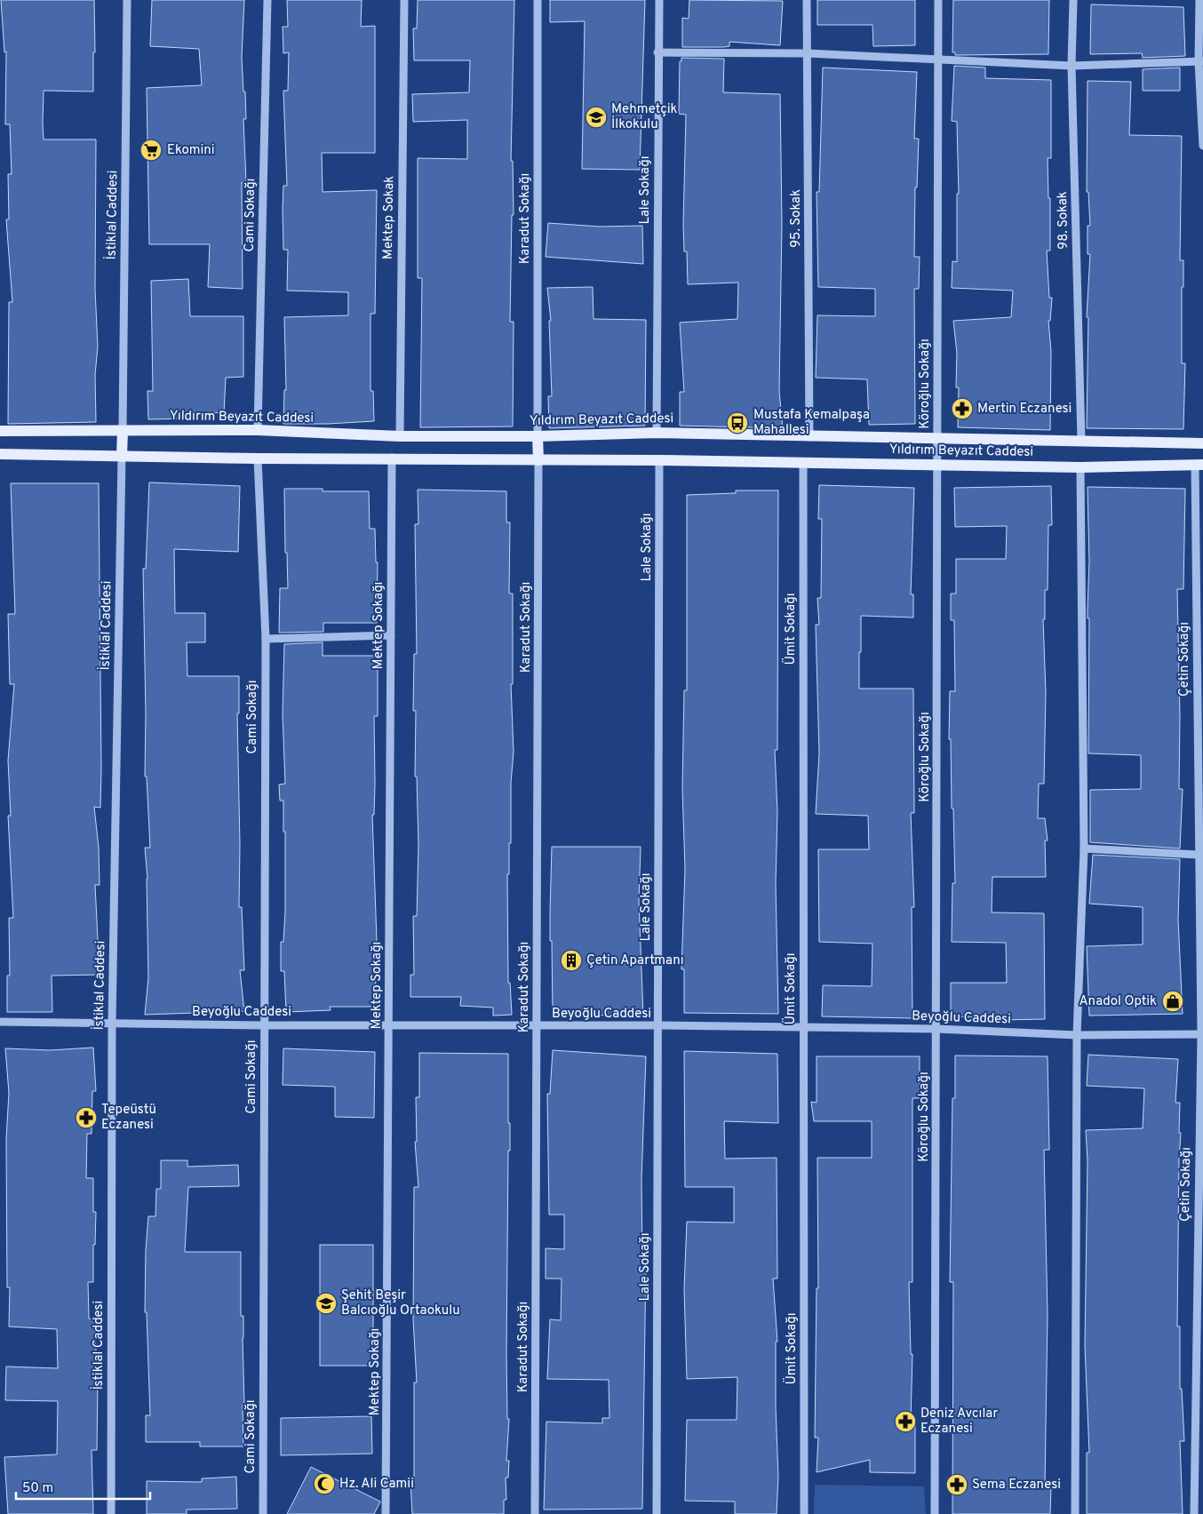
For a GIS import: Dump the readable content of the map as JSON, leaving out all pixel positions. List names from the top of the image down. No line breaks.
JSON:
{"streets":{"main road":["Yıldırım Beyazıt Caddesi"],"street":["Lale Sokağı","İstiklal Caddesi","Cami Sokağı","Mektep Sokak","Karadut Sokağı","95. Sokak","98. Sokak","Köroğlu Sokağı","Mektep Sokağı","Ümit Sokağı","Çetin Sokağı","Beyoğlu Caddesi"]},"crossings":[["Lale Sokağı","Yıldırım Beyazıt Caddesi"],["Lale Sokağı","Beyoğlu Caddesi"],["İstiklal Caddesi","Yıldırım Beyazıt Caddesi"],["İstiklal Caddesi","Beyoğlu Caddesi"],["Cami Sokağı","Yıldırım Beyazıt Caddesi"],["Cami Sokağı","Beyoğlu Caddesi"],["Mektep Sokak","Yıldırım Beyazıt Caddesi"],["Karadut Sokağı","Yıldırım Beyazıt Caddesi"],["Karadut Sokağı","Beyoğlu Caddesi"],["95. Sokak","Yıldırım Beyazıt Caddesi"],["98. Sokak","Yıldırım Beyazıt Caddesi"],["Köroğlu Sokağı","Yıldırım Beyazıt Caddesi"],["Köroğlu Sokağı","Beyoğlu Caddesi"],["Yıldırım Beyazıt Caddesi","Mektep Sokağı"],["Yıldırım Beyazıt Caddesi","Ümit Sokağı"],["Yıldırım Beyazıt Caddesi","Çetin Sokağı"],["Mektep Sokağı","Beyoğlu Caddesi"],["Ümit Sokağı","Beyoğlu Caddesi"],["Çetin Sokağı","Beyoğlu Caddesi"]],"places":{"school or university":["Mehmetçik İlkokulu","Şehit Beşir Balcıoğlu Ortaokulu"],"supermarket":["Ekomini"],"pharmacy":["Mertin Eczanesi","Tepeüstü Eczanesi","Deniz Avcılar Eczanesi","Sema Eczanesi"],"bus stop":["Mustafa Kemalpaşa Mahallesi"],"building":["Çetin Apartmanı"],"shop":["Anadol Optik"],"mosque":["Hz. Ali Camii"]},"scale_bar":"50 m"}
